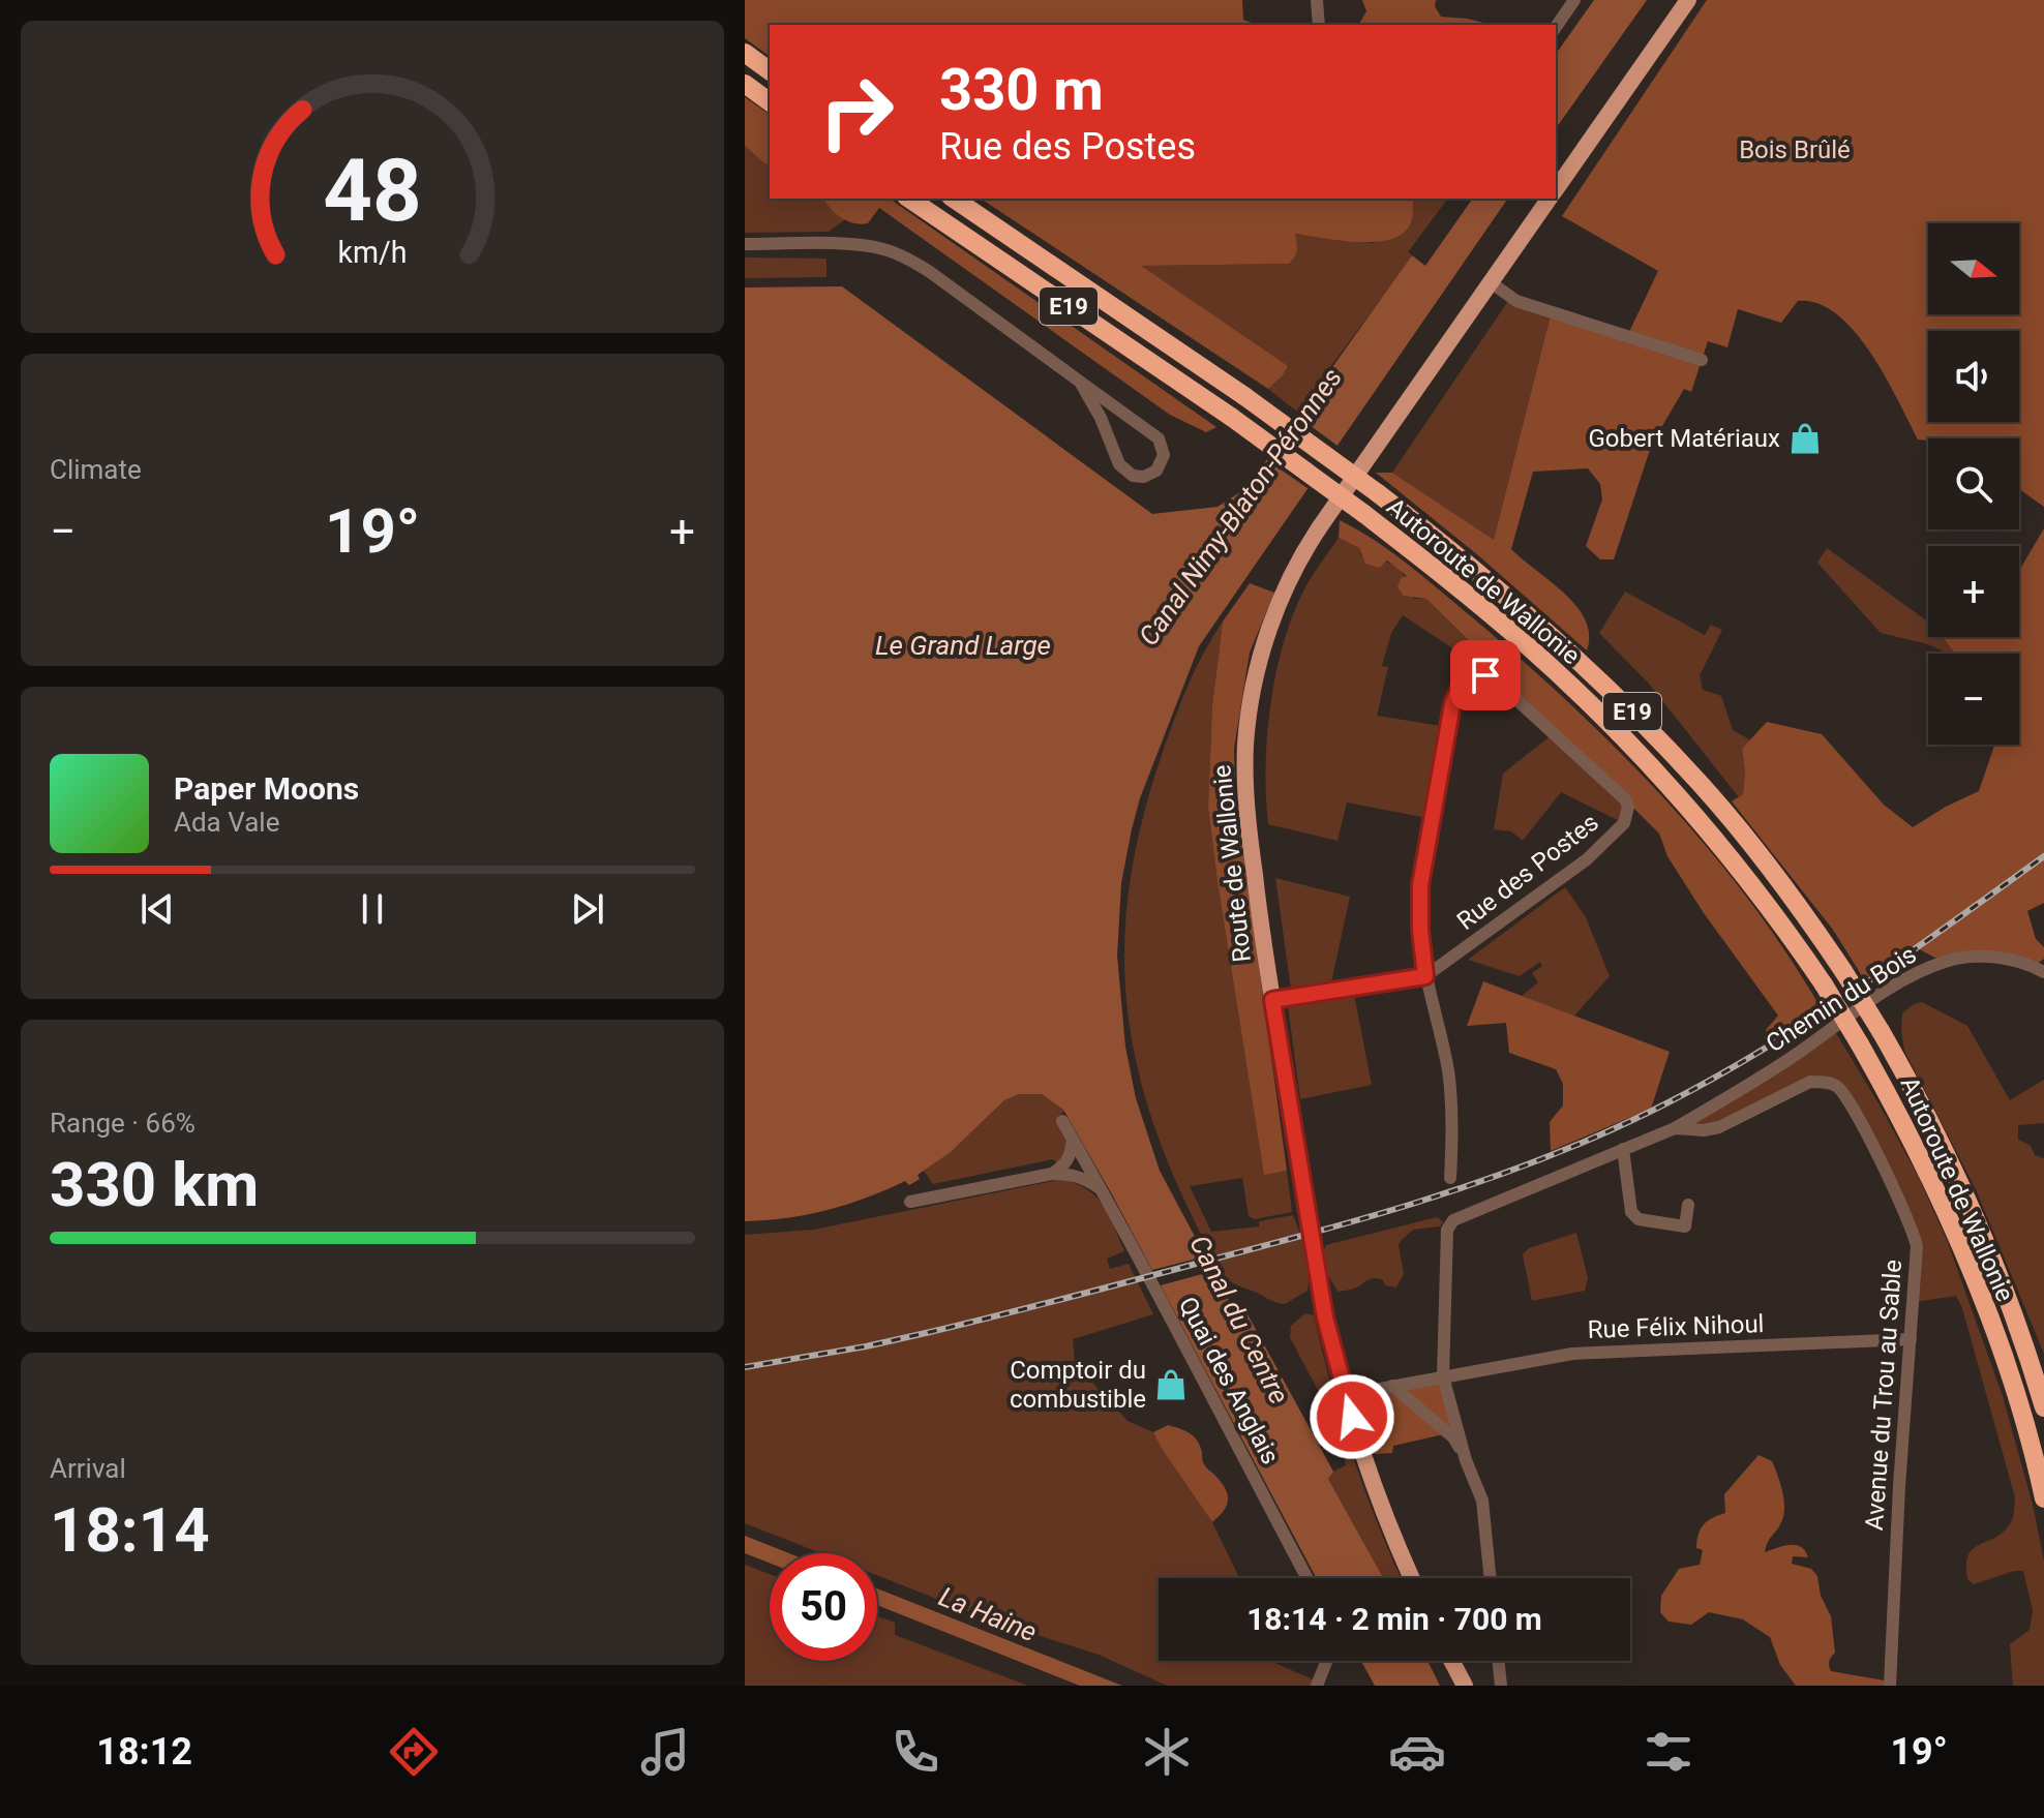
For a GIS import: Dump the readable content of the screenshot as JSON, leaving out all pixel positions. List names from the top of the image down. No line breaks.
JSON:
{"streets":{"highway":["E19","Autoroute de Wallonie"],"main road":["Route de Wallonie"],"street":["Rue des Postes","Chemin du Bois","Rue Félix Nihoul","Quai des Anglais","Avenue du Trou au Sable"]},"crossings":[["Route de Wallonie","Rue des Postes"],["Chemin du Bois","Avenue du Trou au Sable"],["Rue Félix Nihoul","Avenue du Trou au Sable"]],"water":["Canal Nimy-Blaton-Péronnes","Le Grand Large","Canal du Centre","La Haine"],"parks":["Bois Brûlé"],"places":{"shop":["Gobert Matériaux","Comptoir du combustible"]},"north":"right","page":{"turn":["330 m","Rue des Postes"],"map_buttons":["+","−"],"tile":["Climate",["Range · 66%","330 km"],["Arrival","18:14"]],"heat":["−","19°","+"],"song":["Paper Moons","Ada Vale"],"limit":"50","trip":"18:14 · 2 min · 700 m","tabs":["18:12","19°"],"gauge":["48","km/h"]}}
